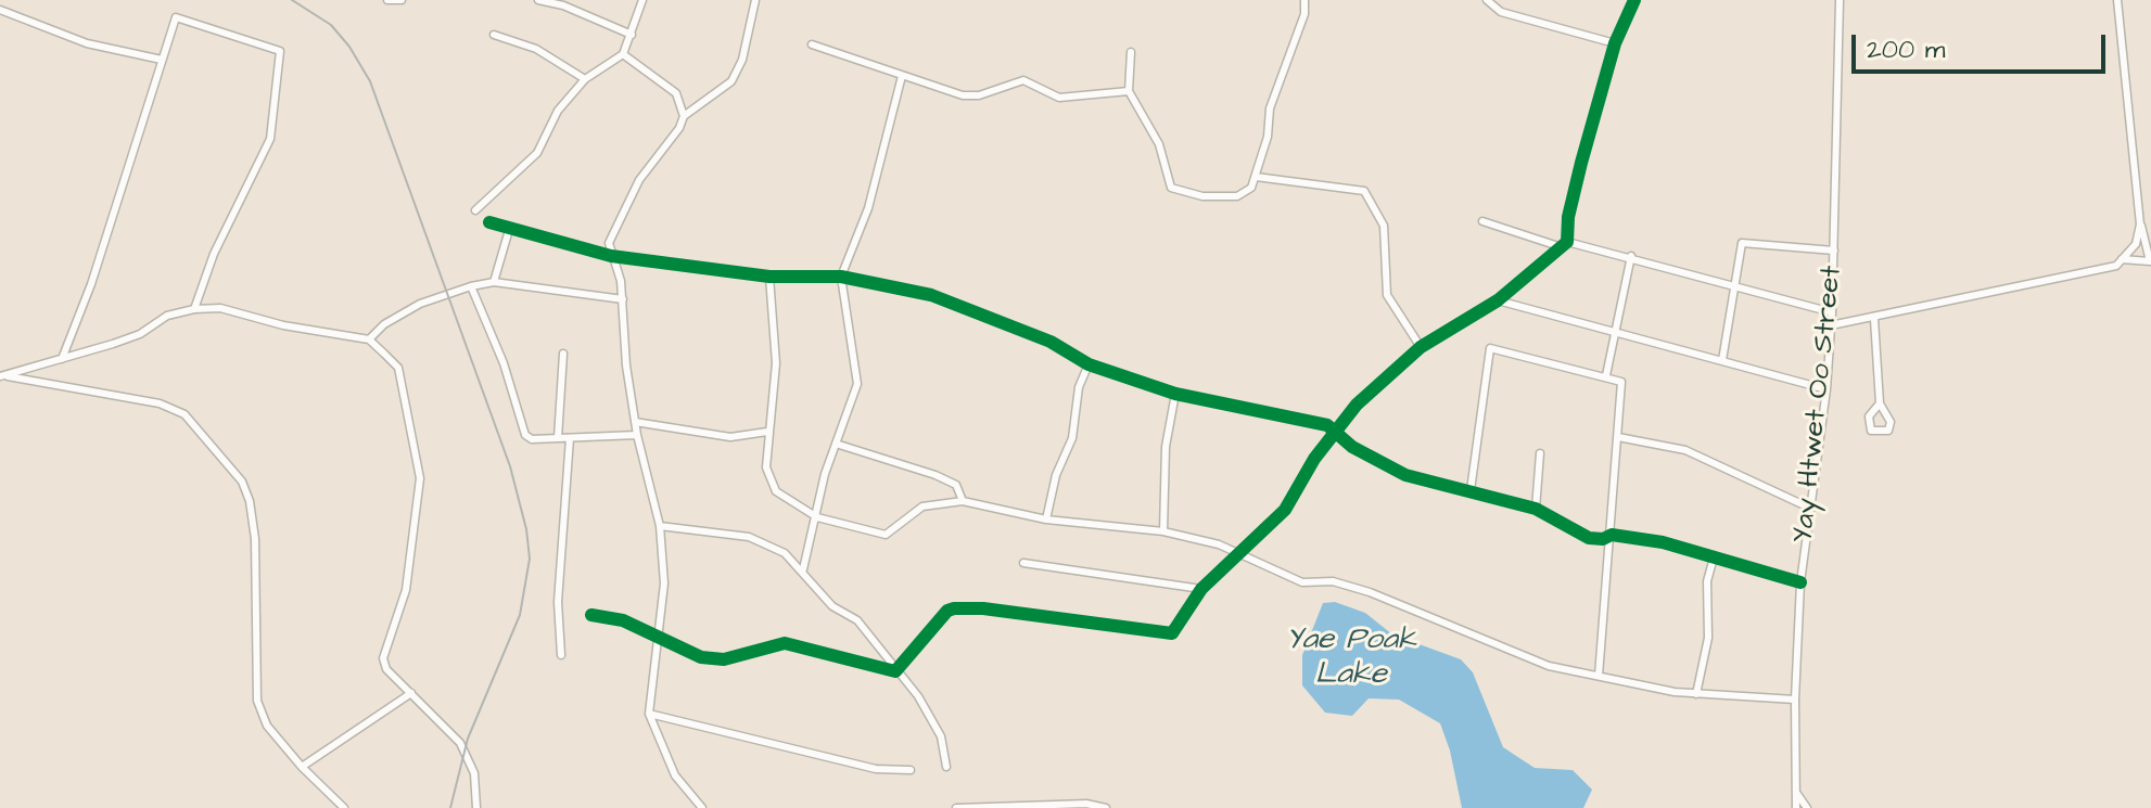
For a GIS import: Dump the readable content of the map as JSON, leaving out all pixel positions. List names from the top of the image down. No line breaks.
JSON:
{"streets":{"street":["Yay Htwet Oo Street"]},"water":["Yae Poak Lake"],"scale_bar":"200 m"}
